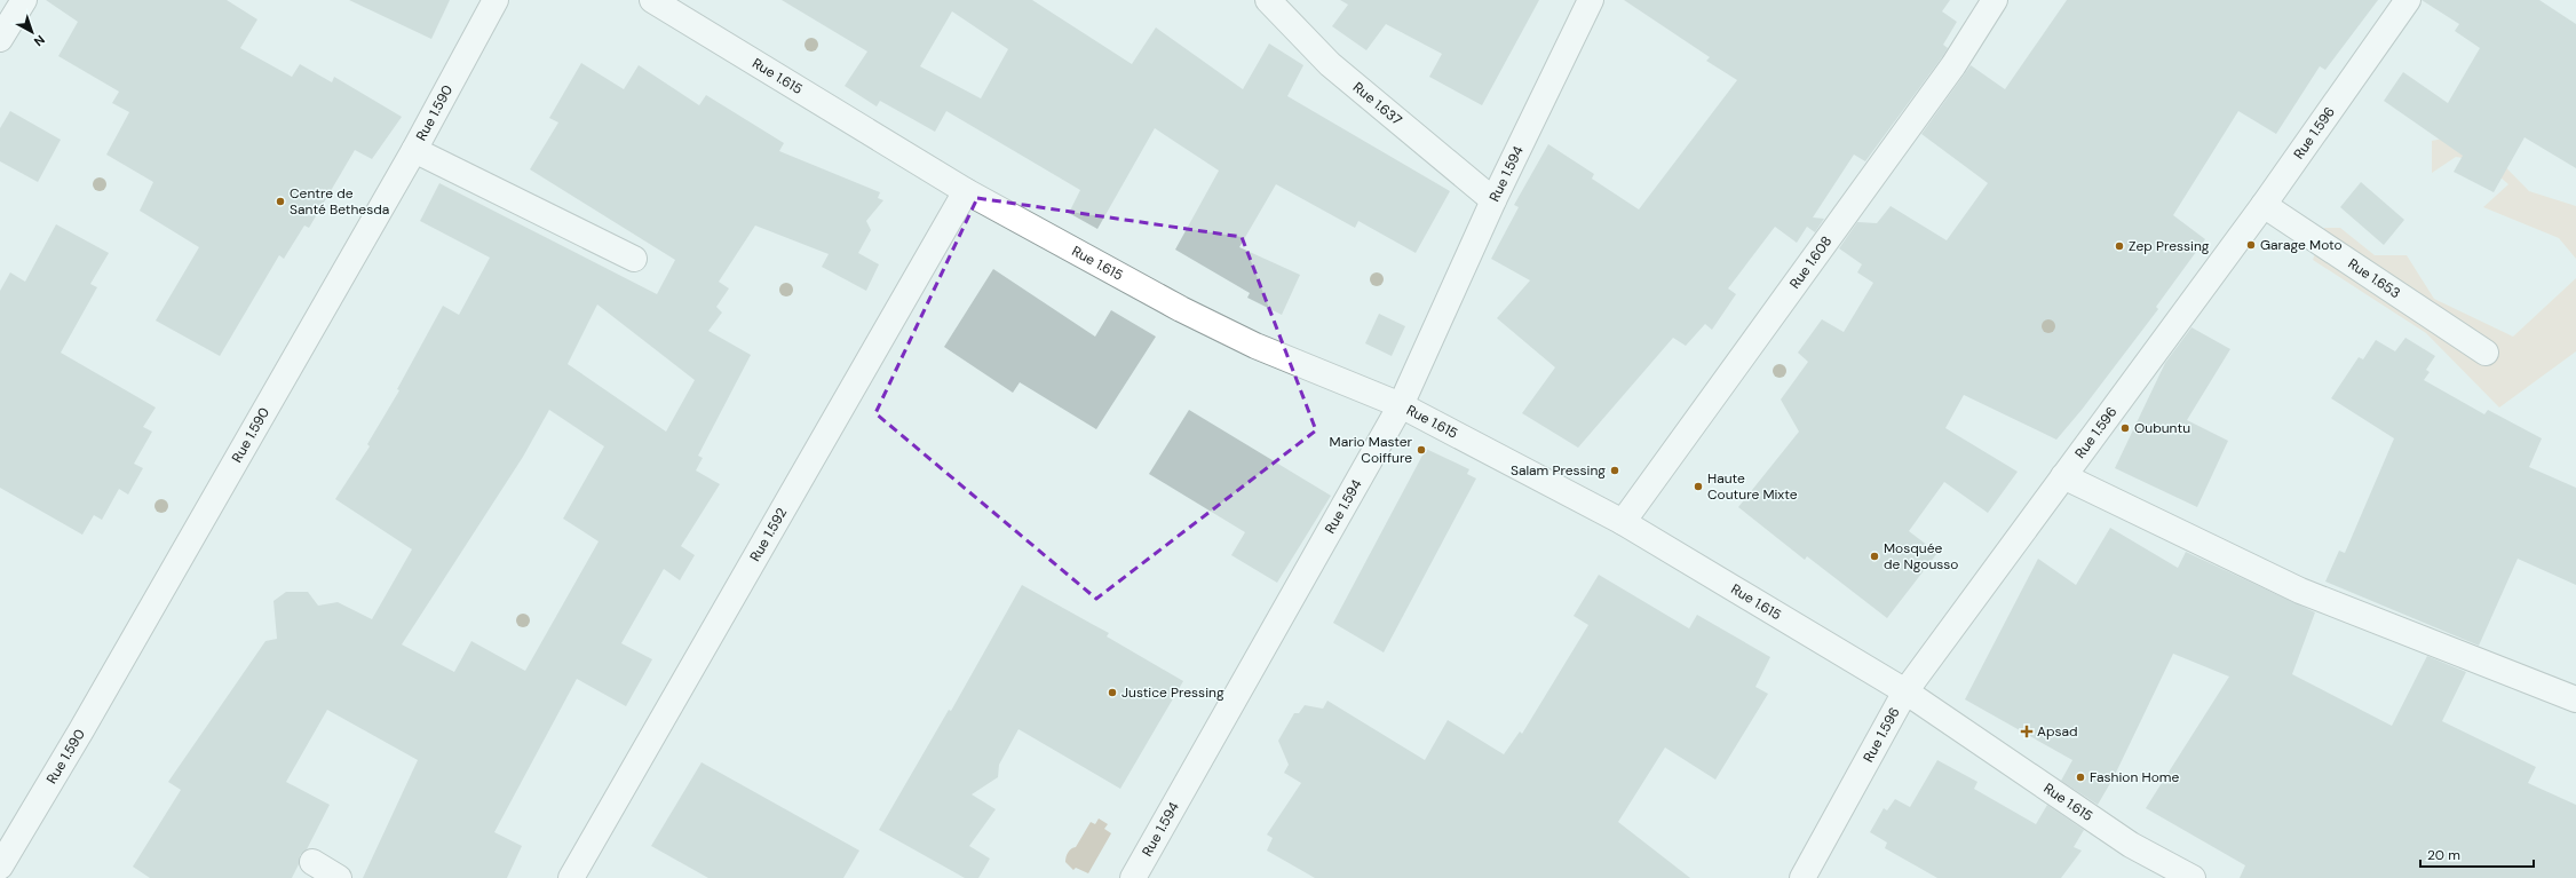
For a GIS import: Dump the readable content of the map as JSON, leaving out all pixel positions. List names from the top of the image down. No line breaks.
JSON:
{"streets":{"street":["Rue 1.615","Rue 1.637","Rue 1.590","Rue 1.596","Rue 1.594","Rue 1.608","Rue 1.653","Rue 1.592"]},"crossings":[["Rue 1.615","Rue 1.596"],["Rue 1.615","Rue 1.594"],["Rue 1.615","Rue 1.608"],["Rue 1.615","Rue 1.592"],["Rue 1.637","Rue 1.594"],["Rue 1.596","Rue 1.653"]],"places":{"other":["Centre de Santé Bethesda","Garage Moto","Zep Pressing","Oubuntu","Mario Master Coiffure","Salam Pressing","Haute Couture Mixte","Mosquée de Ngousso","Justice Pressing","Fashion Home"],"health":["Apsad"]},"scale_bar":"20 m","north":"bottom right"}
